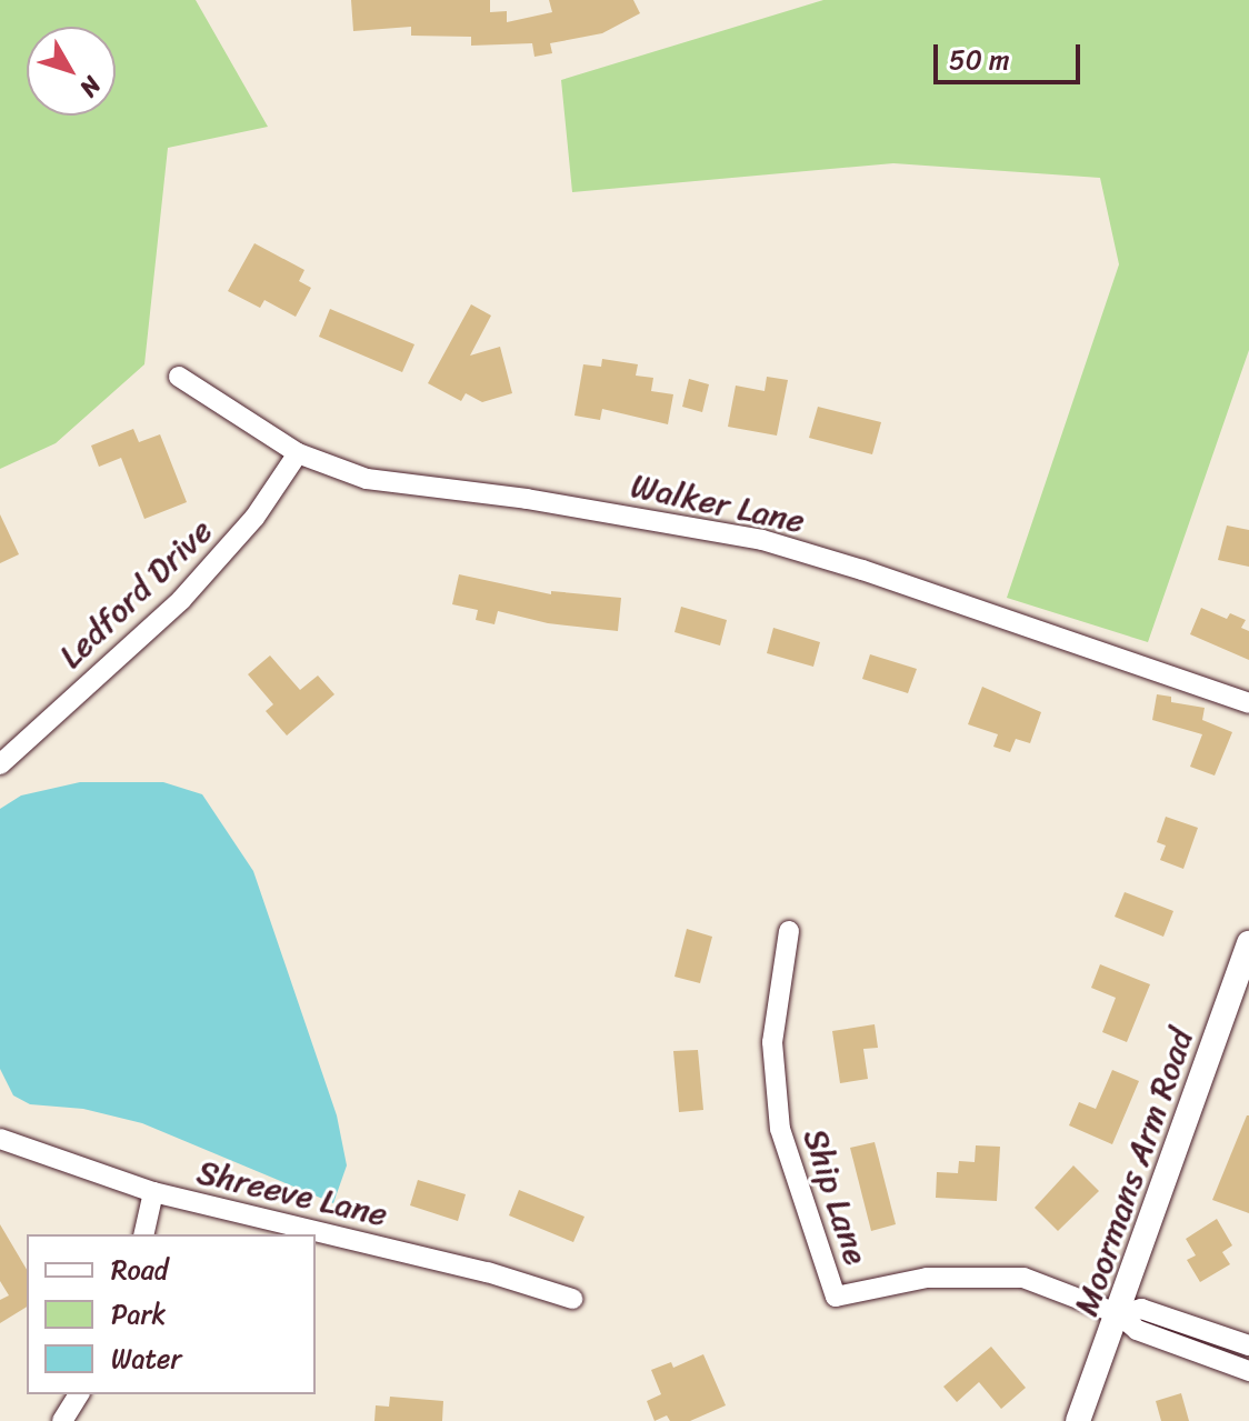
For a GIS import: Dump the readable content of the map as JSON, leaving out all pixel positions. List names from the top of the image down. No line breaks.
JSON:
{"streets":{"street":["Walker Lane","Ledford Drive","Moormans Arm Road","Shreeve Lane","Ship Lane"]},"crossings":[["Walker Lane","Ledford Drive"],["Moormans Arm Road","Ship Lane"]],"legend":["Road","Park","Water"],"scale_bar":"50 m","north":"bottom right"}
